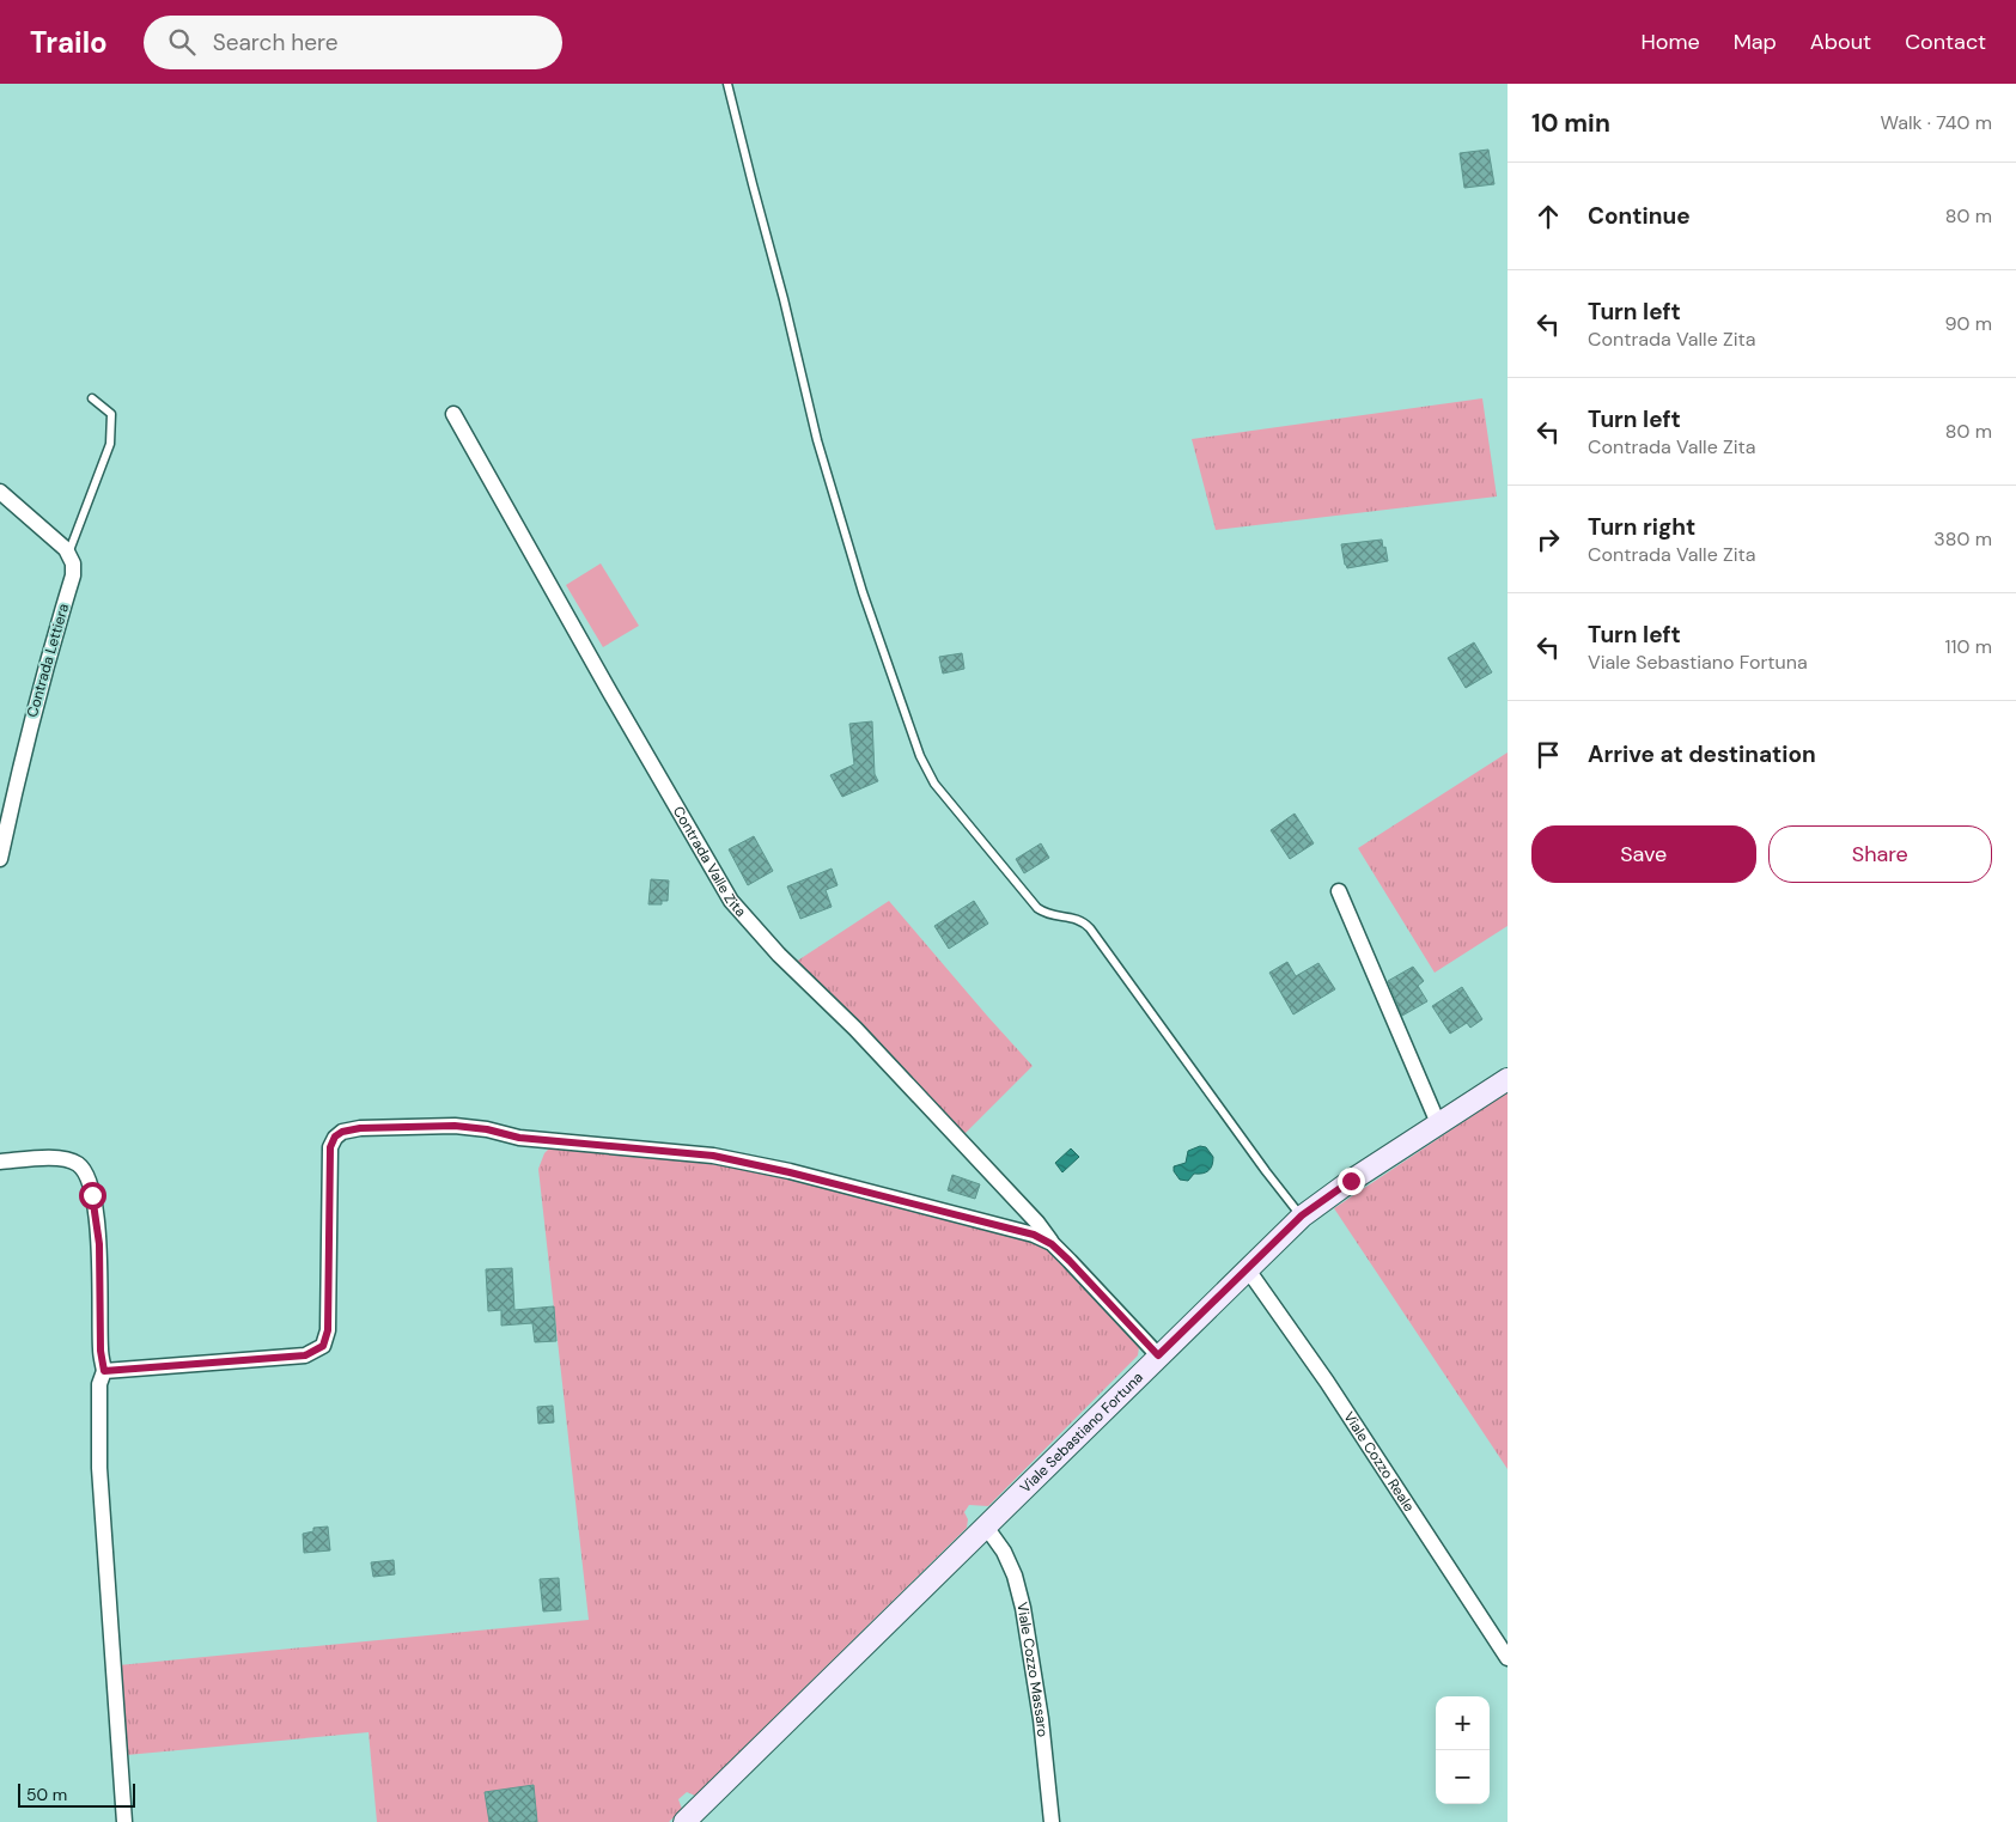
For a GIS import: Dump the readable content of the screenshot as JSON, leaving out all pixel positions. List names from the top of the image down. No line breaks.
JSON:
{"streets":{"street":["Contrada Lettiera","Contrada Valle Zita","Viale Sebastiano Fortuna","Viale Cozzo Reale","Viale Cozzo Massaro"]},"crossings":[["Contrada Valle Zita","Viale Sebastiano Fortuna"],["Viale Sebastiano Fortuna","Viale Cozzo Reale"],["Viale Sebastiano Fortuna","Viale Cozzo Massaro"]],"scale_bar":"50 m","page":{"header":"Trailo","search":"Search here","nav":["Home","Map","About","Contact"],"heading":["10 min","Walk · 740 m"],"list":[["Continue","80 m"],["Turn left","Contrada Valle Zita","90 m"],["Turn left","Contrada Valle Zita","80 m"],["Turn right","Contrada Valle Zita","380 m"],["Turn left","Viale Sebastiano Fortuna","110 m"],"Arrive at destination"],"buttons":["Save","Share"],"map_buttons":["+","−"],"scale":"50 m"}}
